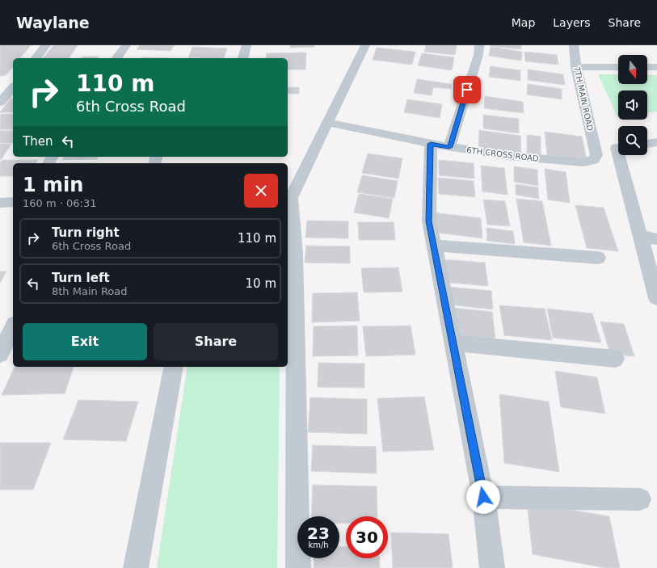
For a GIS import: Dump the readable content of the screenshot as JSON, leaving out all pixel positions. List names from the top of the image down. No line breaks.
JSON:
{"streets":{"street":["7TH MAIN ROAD","6TH CROSS ROAD"]},"crossings":[["7TH MAIN ROAD","6TH CROSS ROAD"]],"north":"bottom","page":{"header":"Waylane","nav":["Map","Layers","Share"],"turn":["110 m","6th Cross Road"],"then":"Then","heading":["1 min","160 m · 06:31"],"list":[{"name":"Turn right","note":"6th Cross Road","value":"110 m"},{"name":"Turn left","note":"8th Main Road","value":"10 m"}],"buttons":["Exit","Share"],"speed":"23 km/h","limit":"30"}}
